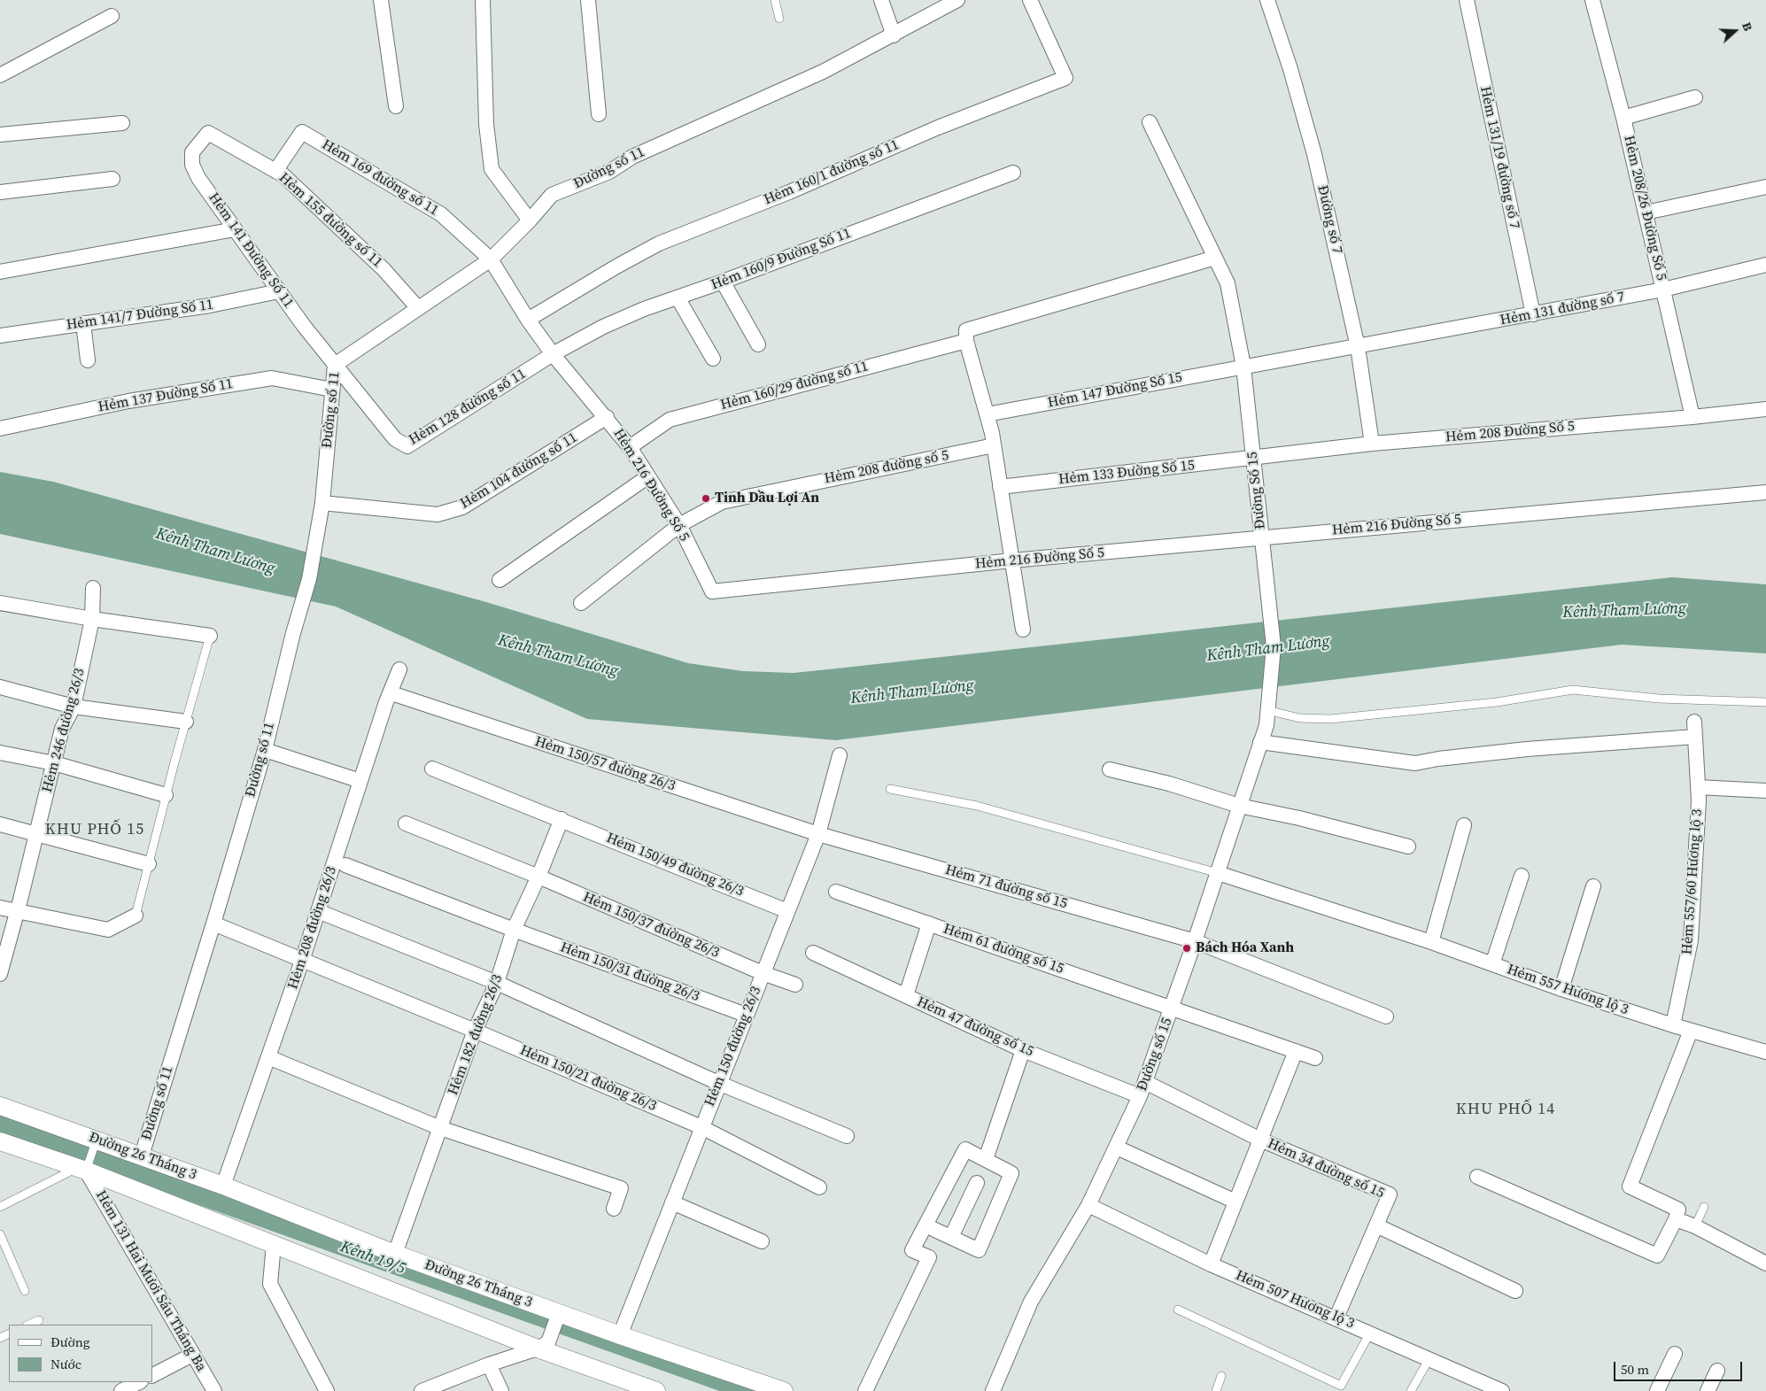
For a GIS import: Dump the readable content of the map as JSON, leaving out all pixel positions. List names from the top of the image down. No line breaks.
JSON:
{"streets":{"street":["Hẻm 131/19 đường số 7","Đường số 11","Hẻm 160/1 đường số 11","Hẻm 169 đường số 11","Hẻm 208/26 Đường Số 5","Đường số 7","Hẻm 155 đường số 11","Hẻm 141 Đường Số 11","Hẻm 160/9 Đường Số 11","Hẻm 131 đường số 7","Hẻm 141/7 Đường Số 11","Hẻm 160/29 đường số 11","Hẻm 147 Đường Số 15","Hẻm 137 Đường Số 11","Hẻm 128 đường số 11","Hẻm 208 Đường Số 5","Hẻm 208 đường số 5","Hẻm 104 đường số 11","Hẻm 133 Đường Số 15","Hẻm 216 Đường Số 5","Đường Số 15","Hẻm 246 đường 26/3","Hẻm 150/57 đường 26/3","Hẻm 150/49 đường 26/3","Hẻm 557/60 Hương lộ 3","Hẻm 71 đường số 15","Hẻm 150/37 đường 26/3","Hẻm 208 đường 26/3","Hẻm 61 đường số 15","Hẻm 150/31 đường 26/3","Hẻm 557 Hương lộ 3","Hẻm 47 đường số 15","Hẻm 182 đường 26/3","Hẻm 150 đường 26/3","Đường số 15","Hẻm 150/21 đường 26/3","Đường 26 Tháng 3","Hẻm 34 đường số 15","Hẻm 131 Hai Mươi Sáu Tháng Ba","Hẻm 507 Hương lộ 3"]},"crossings":[["Hẻm 131/19 đường số 7","Hẻm 131 đường số 7"],["Đường số 11","Hẻm 169 đường số 11"],["Đường số 11","Hẻm 155 đường số 11"],["Đường số 11","Hẻm 141 Đường Số 11"],["Đường số 11","Hẻm 137 Đường Số 11"],["Đường số 11","Hẻm 128 đường số 11"],["Đường số 11","Hẻm 104 đường số 11"],["Đường số 11","Hẻm 216 Đường Số 5"],["Đường số 11","Hẻm 150/21 đường 26/3"],["Đường số 11","Đường 26 Tháng 3"],["Hẻm 160/1 đường số 11","Hẻm 216 Đường Số 5"],["Hẻm 169 đường số 11","Hẻm 155 đường số 11"],["Hẻm 169 đường số 11","Hẻm 216 Đường Số 5"],["Hẻm 208/26 Đường Số 5","Hẻm 131 đường số 7"],["Hẻm 208/26 Đường Số 5","Hẻm 208 Đường Số 5"],["Đường số 7","Hẻm 131 đường số 7"],["Đường số 7","Hẻm 208 Đường Số 5"],["Hẻm 155 đường số 11","Hẻm 141 Đường Số 11"],["Hẻm 141 Đường Số 11","Hẻm 141/7 Đường Số 11"],["Hẻm 141 Đường Số 11","Hẻm 128 đường số 11"],["Hẻm 160/9 Đường Số 11","Hẻm 128 đường số 11"],["Hẻm 160/9 Đường Số 11","Hẻm 216 Đường Số 5"],["Hẻm 131 đường số 7","Hẻm 147 Đường Số 15"],["Hẻm 131 đường số 7","Đường Số 15"],["Hẻm 160/29 đường số 11","Hẻm 216 Đường Số 5"],["Hẻm 160/29 đường số 11","Đường Số 15"],["Hẻm 147 Đường Số 15","Đường Số 15"],["Hẻm 128 đường số 11","Hẻm 216 Đường Số 5"],["Hẻm 208 Đường Số 5","Hẻm 133 Đường Số 15"],["Hẻm 208 Đường Số 5","Đường Số 15"],["Hẻm 208 đường số 5","Hẻm 216 Đường Số 5"],["Hẻm 104 đường số 11","Hẻm 216 Đường Số 5"],["Hẻm 133 Đường Số 15","Đường Số 15"],["Hẻm 216 Đường Số 5","Đường Số 15"],["Đường Số 15","Đường số 15"],["Hẻm 150/57 đường 26/3","Hẻm 71 đường số 15"],["Hẻm 150/57 đường 26/3","Hẻm 208 đường 26/3"],["Hẻm 150/57 đường 26/3","Hẻm 150 đường 26/3"],["Hẻm 150/49 đường 26/3","Hẻm 182 đường 26/3"],["Hẻm 150/49 đường 26/3","Hẻm 150 đường 26/3"],["Hẻm 557/60 Hương lộ 3","Hẻm 557 Hương lộ 3"],["Hẻm 71 đường số 15","Hẻm 150 đường 26/3"],["Hẻm 71 đường số 15","Đường số 15"],["Hẻm 150/37 đường 26/3","Hẻm 182 đường 26/3"],["Hẻm 150/37 đường 26/3","Hẻm 150 đường 26/3"],["Hẻm 208 đường 26/3","Hẻm 150/21 đường 26/3"],["Hẻm 208 đường 26/3","Đường 26 Tháng 3"],["Hẻm 61 đường số 15","Đường số 15"],["Hẻm 150/31 đường 26/3","Hẻm 182 đường 26/3"],["Hẻm 150/31 đường 26/3","Hẻm 150 đường 26/3"],["Hẻm 557 Hương lộ 3","Đường số 15"],["Hẻm 47 đường số 15","Đường số 15"],["Hẻm 47 đường số 15","Hẻm 34 đường số 15"],["Hẻm 182 đường 26/3","Hẻm 150/21 đường 26/3"],["Hẻm 182 đường 26/3","Đường 26 Tháng 3"],["Hẻm 150 đường 26/3","Hẻm 150/21 đường 26/3"],["Hẻm 150 đường 26/3","Đường 26 Tháng 3"],["Đường số 15","Hẻm 34 đường số 15"],["Đường số 15","Hẻm 507 Hương lộ 3"],["Hẻm 34 đường số 15","Hẻm 507 Hương lộ 3"]],"districts":["KHU PHỐ 15","KHU PHỐ 14"],"water":["Kênh Tham Lương","Kênh 19/5"],"places":["Tinh Dầu Lợi An","Bách Hóa Xanh"],"legend":["Đường","Nước"],"scale_bar":"50 m","north":"right"}
